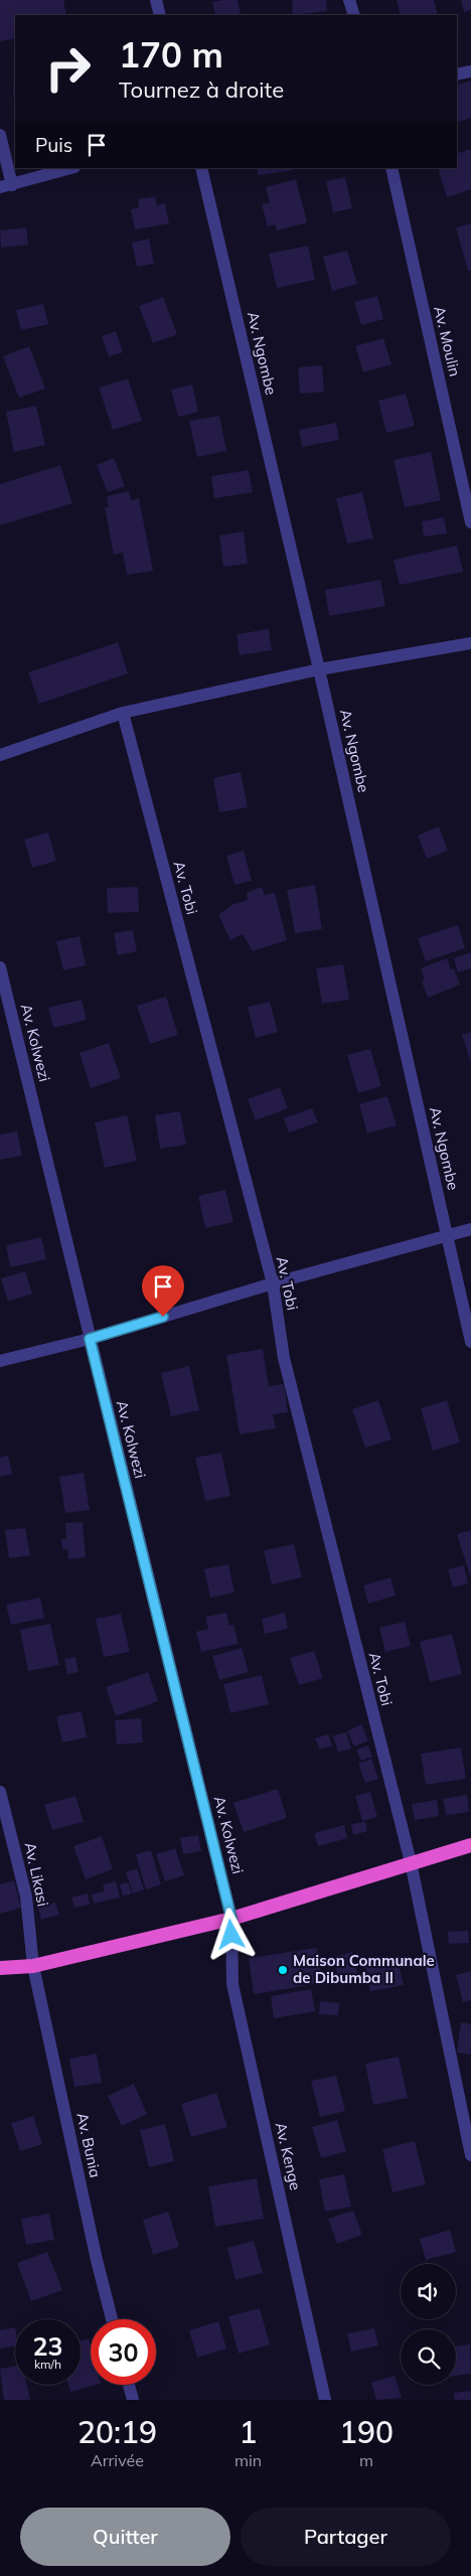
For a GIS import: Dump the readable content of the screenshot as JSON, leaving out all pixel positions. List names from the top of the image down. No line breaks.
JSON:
{"streets":{"street":["Av. Moulin","Av. Ngombe","Av. Tobi","Av. Kolwezi","Av. Likasi","Av. Bunia","Av. Kenge"]},"crossings":[["Av. Kolwezi","Av. Kenge"],["Av. Likasi","Av. Bunia"]],"places":["Maison Communale de Dibumba II"],"page":{"turn":["170 m","Tournez à droite"],"then":"Puis","speed":"23 km/h","limit":"30","eta":["20:19","Arrivée","1","min","190","m"],"buttons":["Quitter","Partager"]}}
